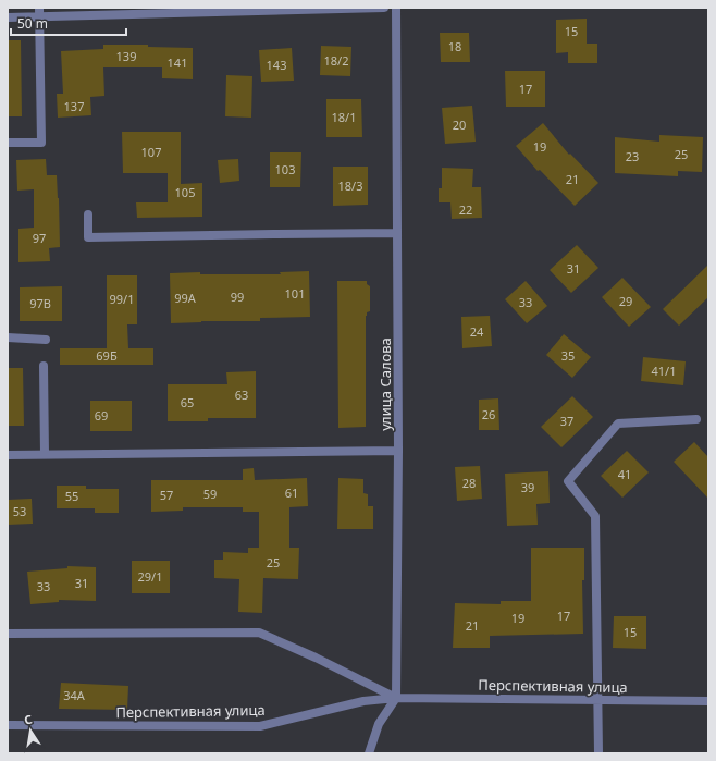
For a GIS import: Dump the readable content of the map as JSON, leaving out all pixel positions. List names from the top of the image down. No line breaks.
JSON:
{"streets":{"street":["улица Салова","Перспективная улица"]},"crossings":[["улица Салова","Перспективная улица"]],"house_numbers":["15","18","139","18/2","141","143","17","137","18/1","20","19","107","25","23","103","21","18/3","105","22","97","31","101","99","99А","99/1","29","33","97В","24","69Б","35","41/1","63","65","26","69","37","41","28","39","61","59","57","55","53","25","29/1","31","33","17","19","21","15","34А"],"scale_bar":"50 m","north":"top"}
